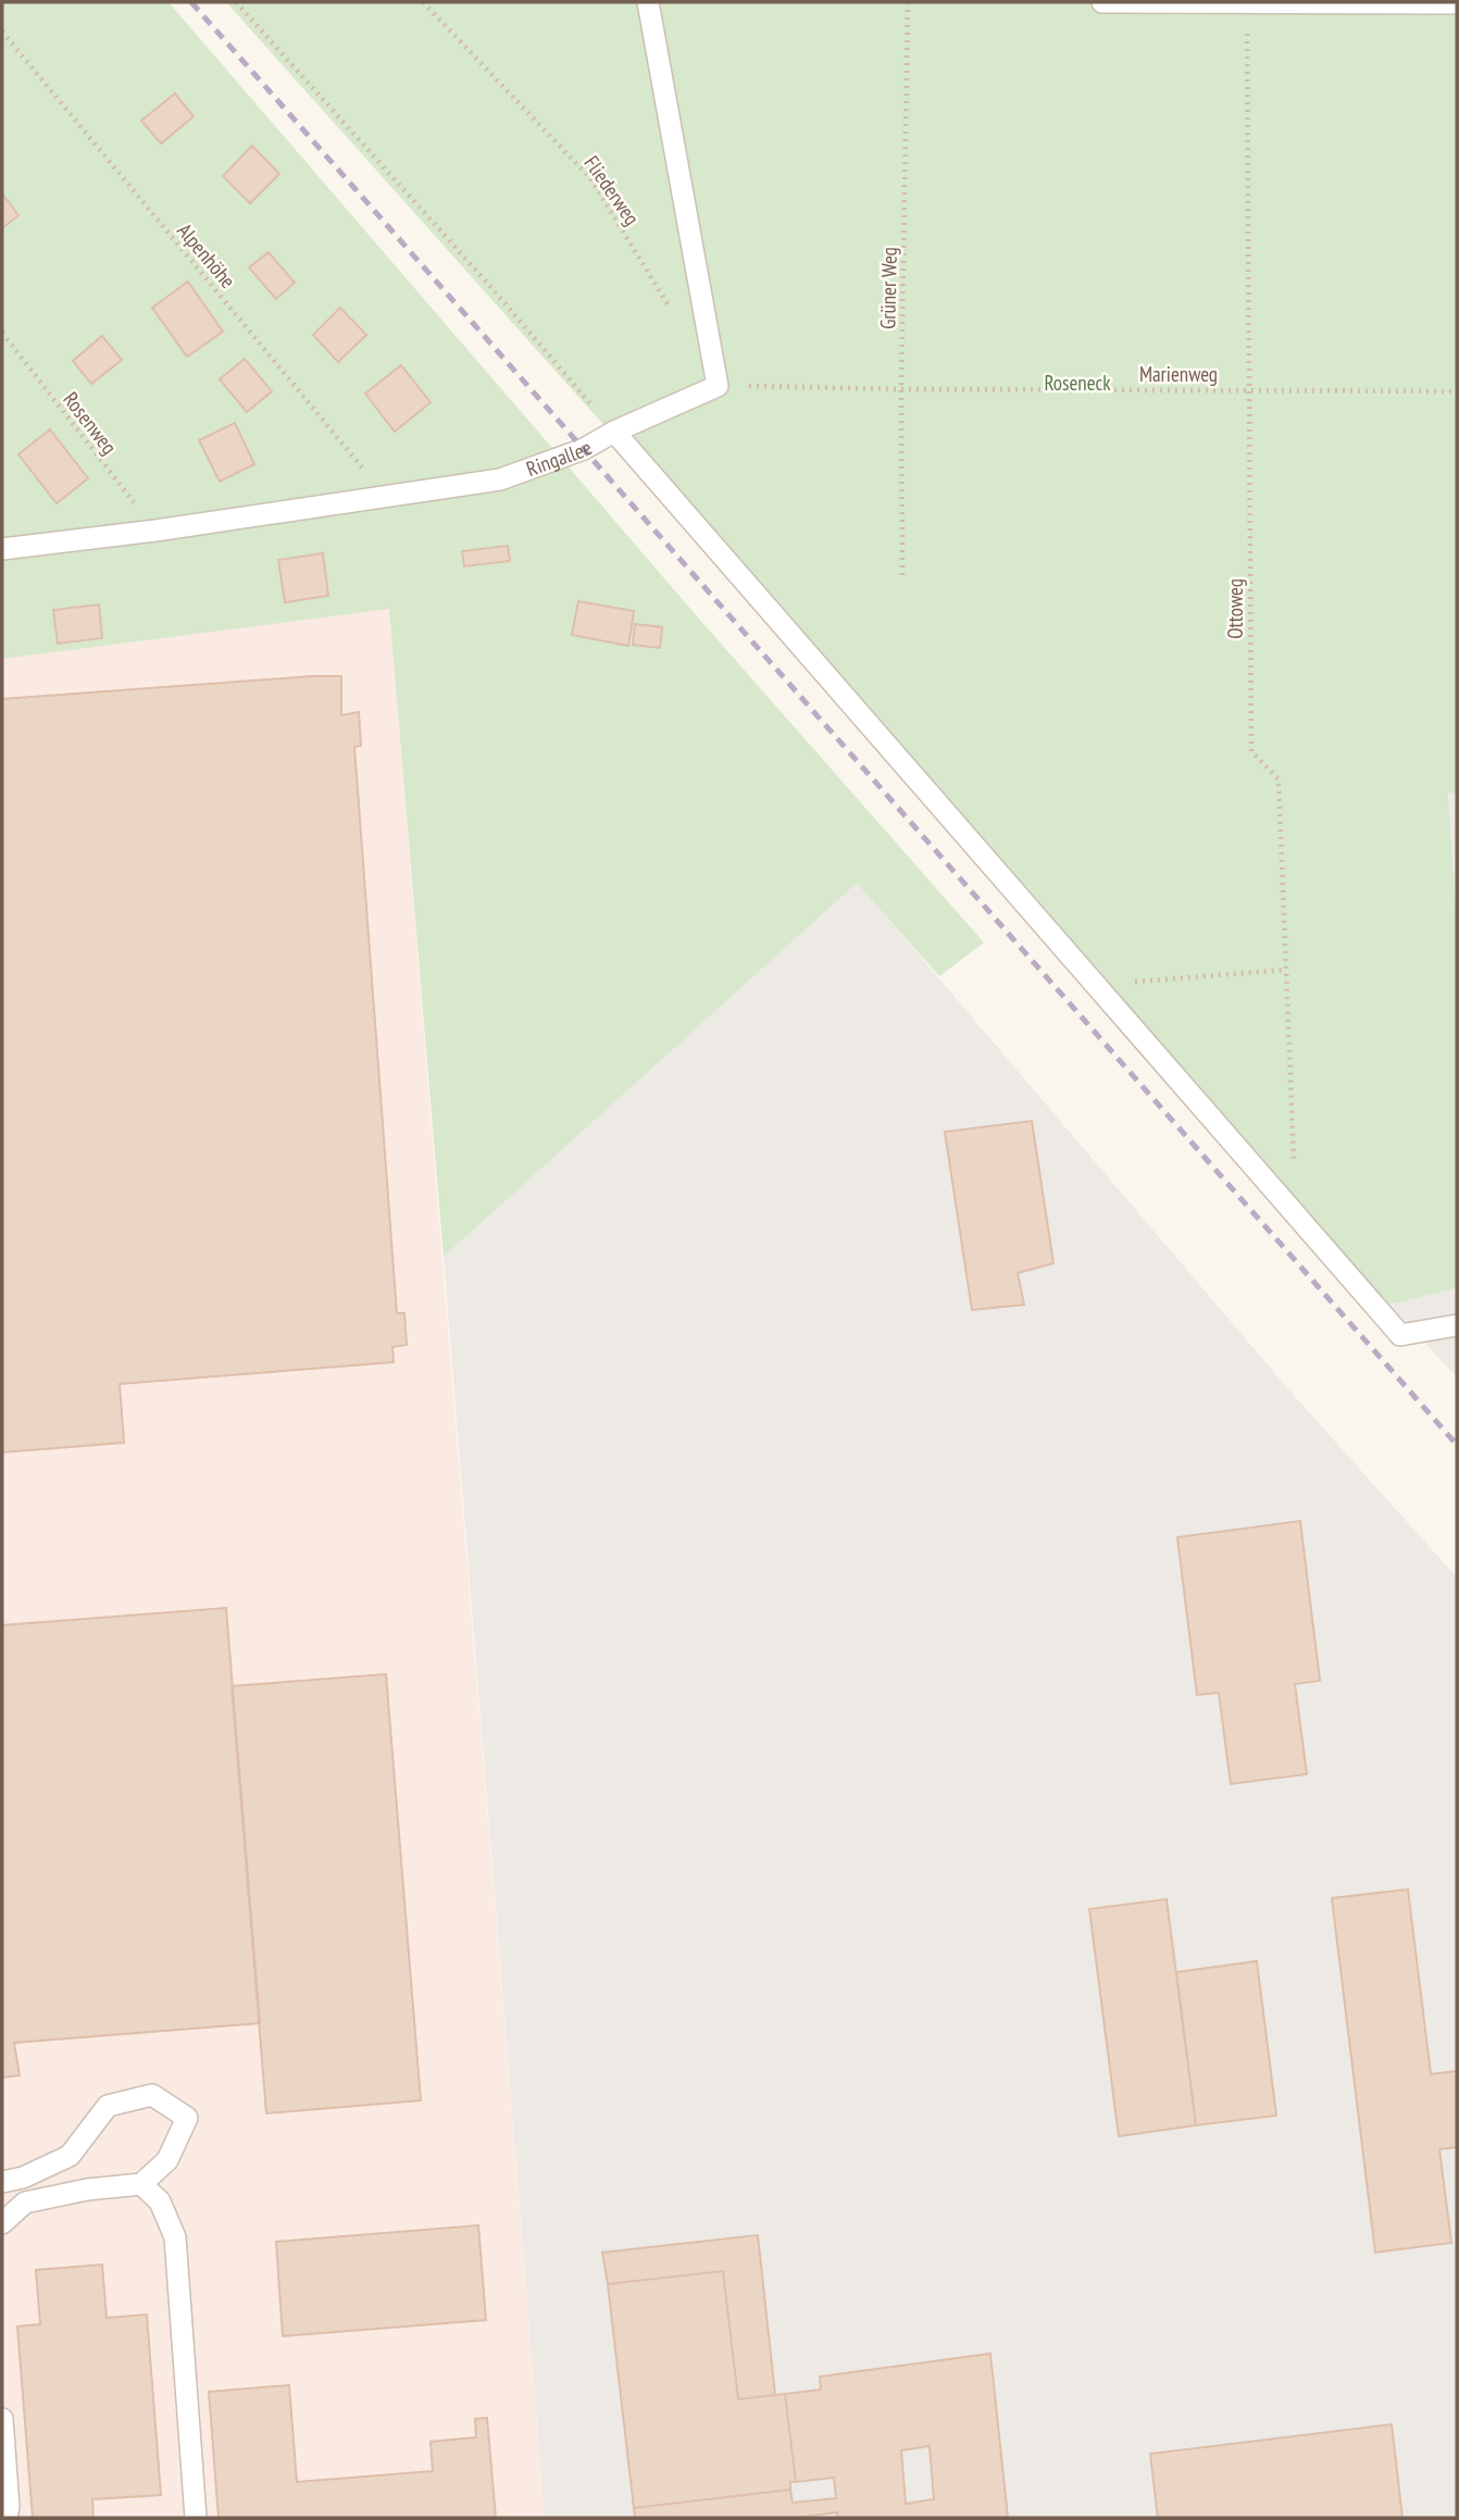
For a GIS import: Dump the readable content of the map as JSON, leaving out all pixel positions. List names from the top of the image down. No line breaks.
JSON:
{"streets":{"lane":["Ringallee"],"path":["Fliederweg","Alpenhöhe","Grüner Weg","Marienweg","Rosenweg","Ottoweg"]},"crossings":[["Alpenhöhe","Ringallee"],["Grüner Weg","Marienweg"],["Marienweg","Ringallee"],["Marienweg","Ottoweg"],["Rosenweg","Ringallee"]],"parks":["Roseneck"]}
